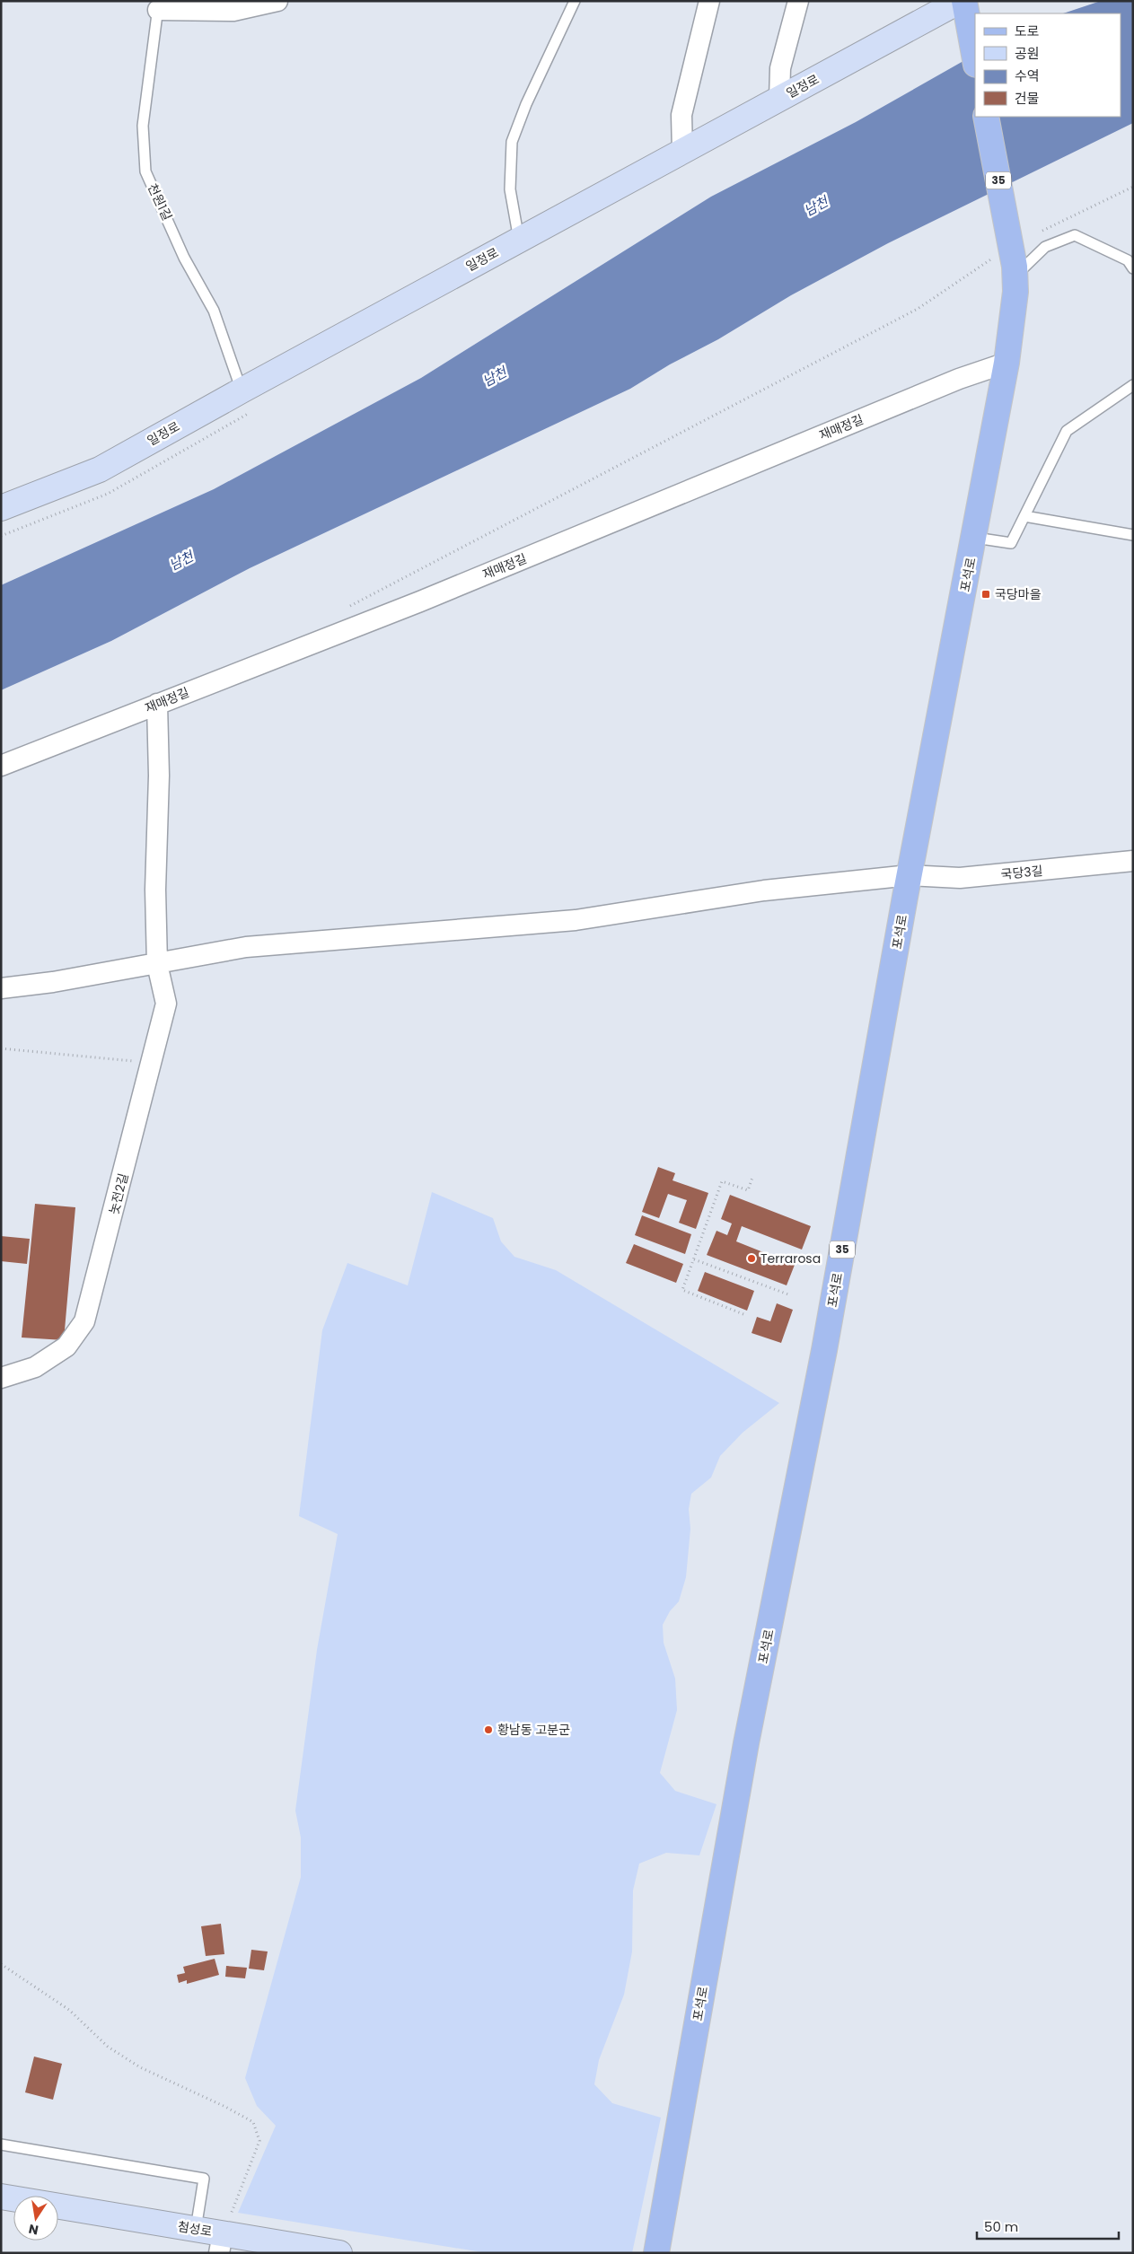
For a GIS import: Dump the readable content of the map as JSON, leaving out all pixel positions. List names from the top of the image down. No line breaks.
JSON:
{"streets":{"main road":["35","포석로"],"street":["일정로","재매정길","국당3길","놋전2길","첨성로"],"lane":["천원1길"]},"crossings":[["일정로","천원1길"],["35","포석로"],["재매정길","포석로"],["재매정길","놋전2길"],["포석로","국당3길"],["국당3길","놋전2길"]],"water":["남천"],"places":{"transit":["국당마을"],"other":["Terrarosa","황남동 고분군"]},"legend":["도로","공원","수역","건물"],"scale_bar":"50 m","north":"bottom"}
